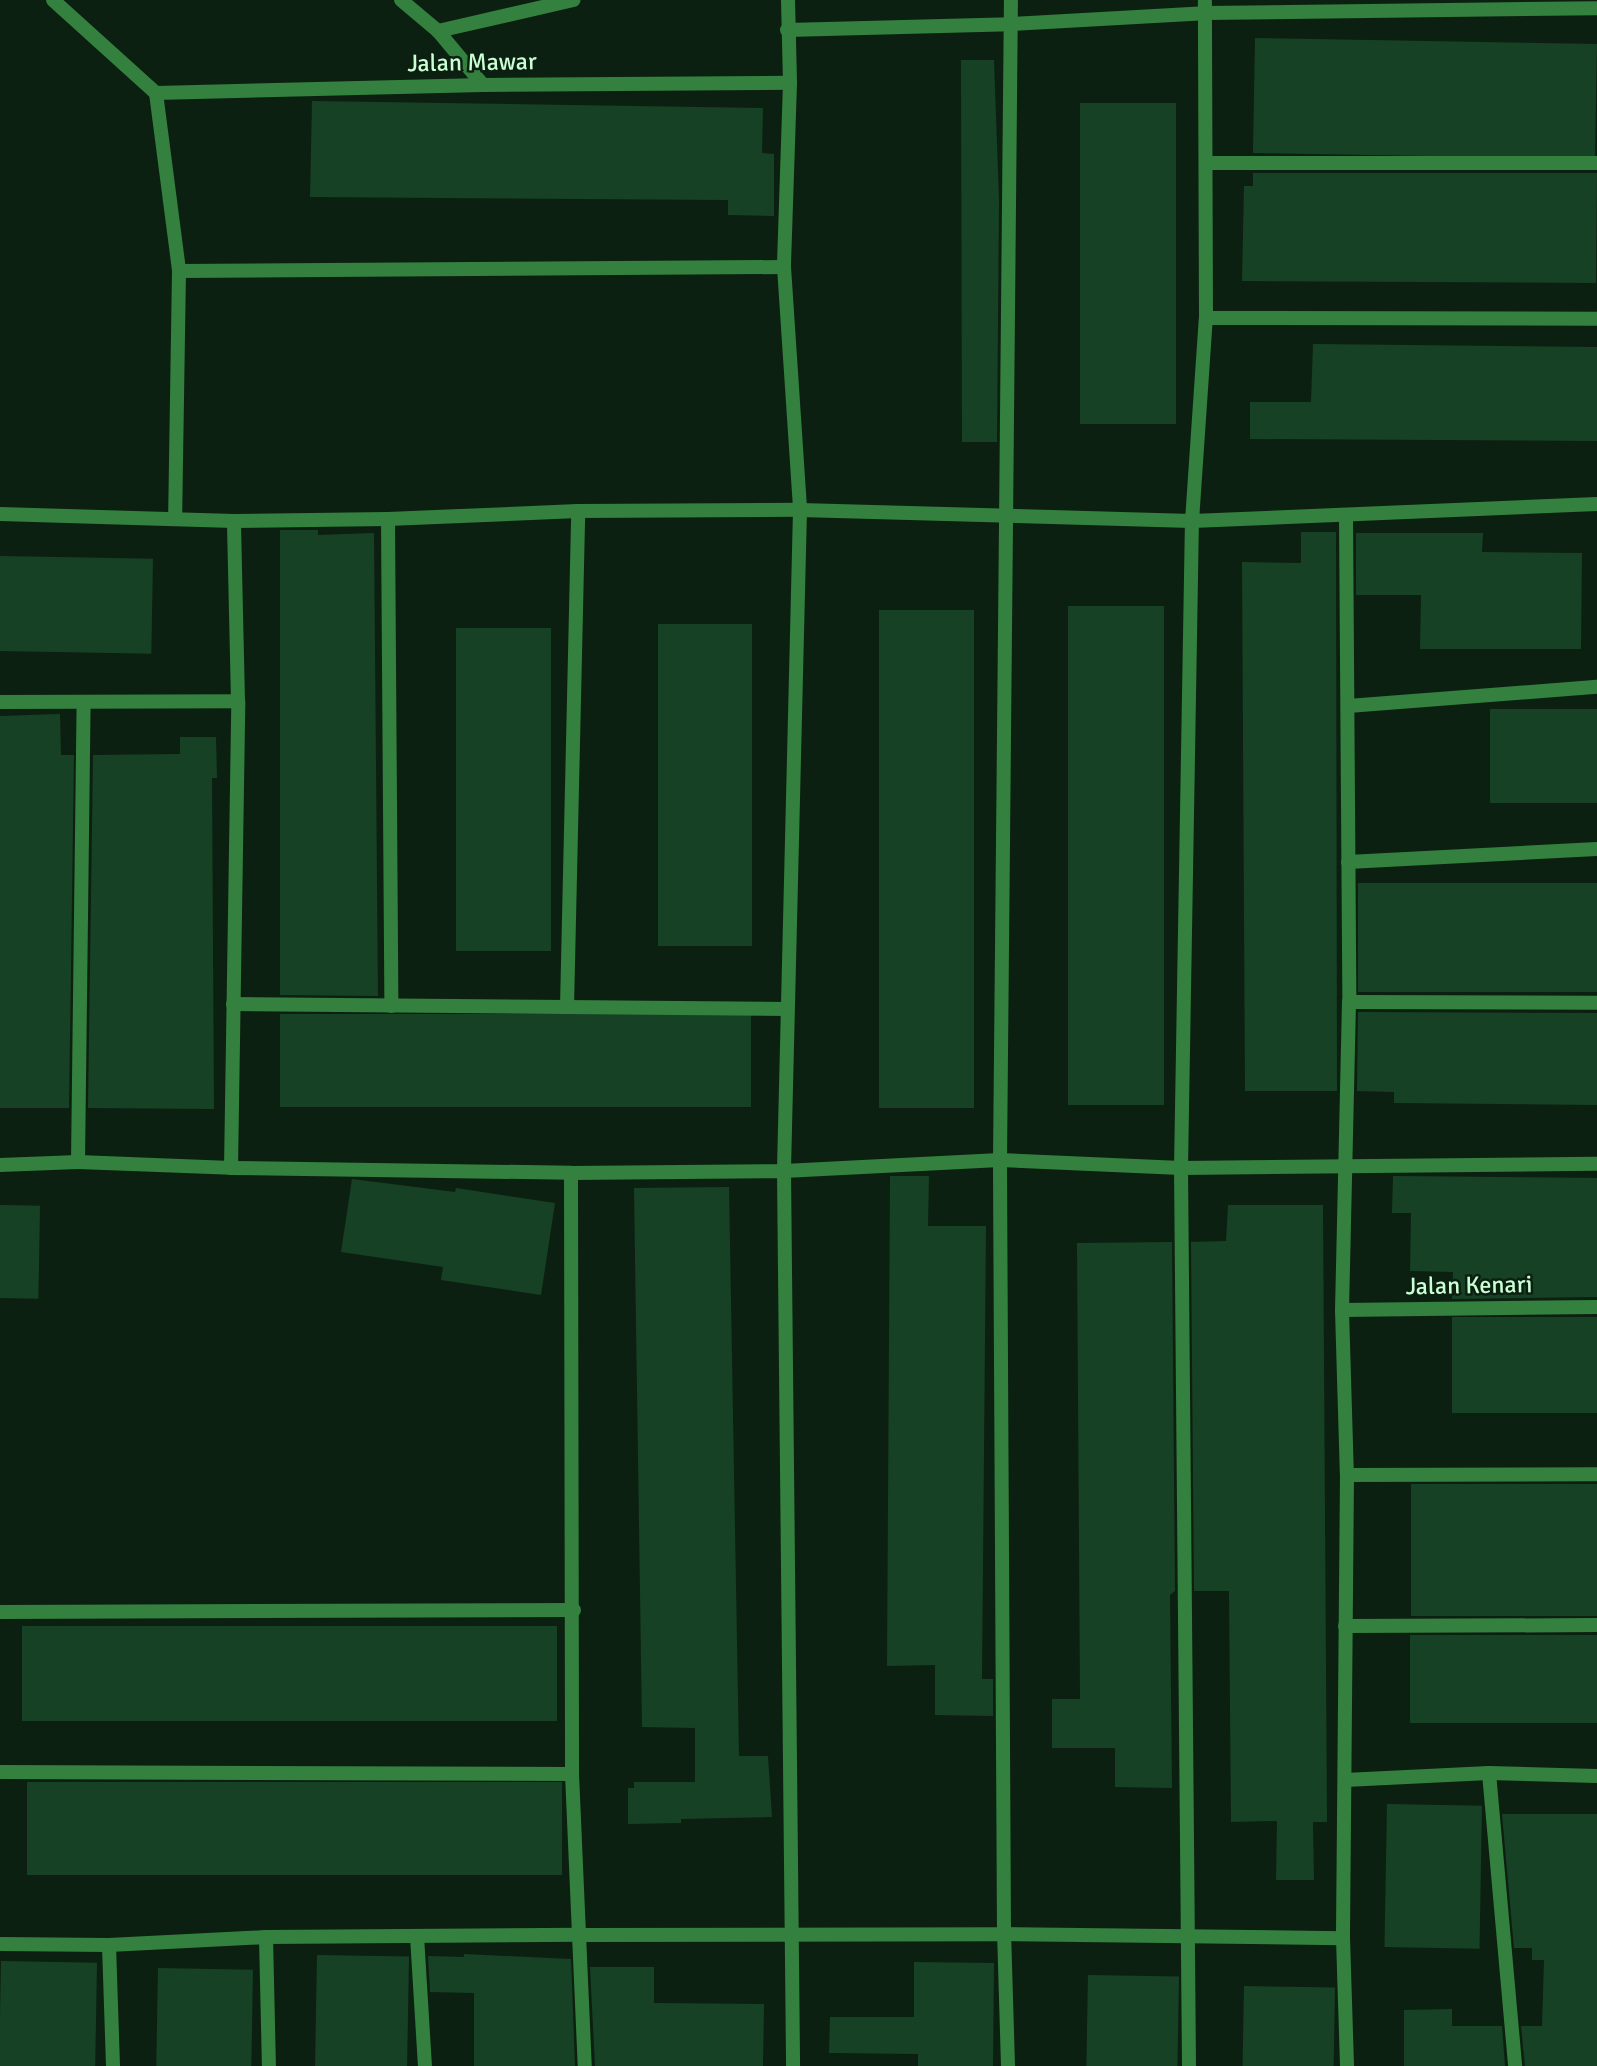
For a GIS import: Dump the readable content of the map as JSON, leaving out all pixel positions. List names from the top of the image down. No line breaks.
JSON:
{"streets":{"street":["Jalan Mawar","Jalan Kenari"]}}
